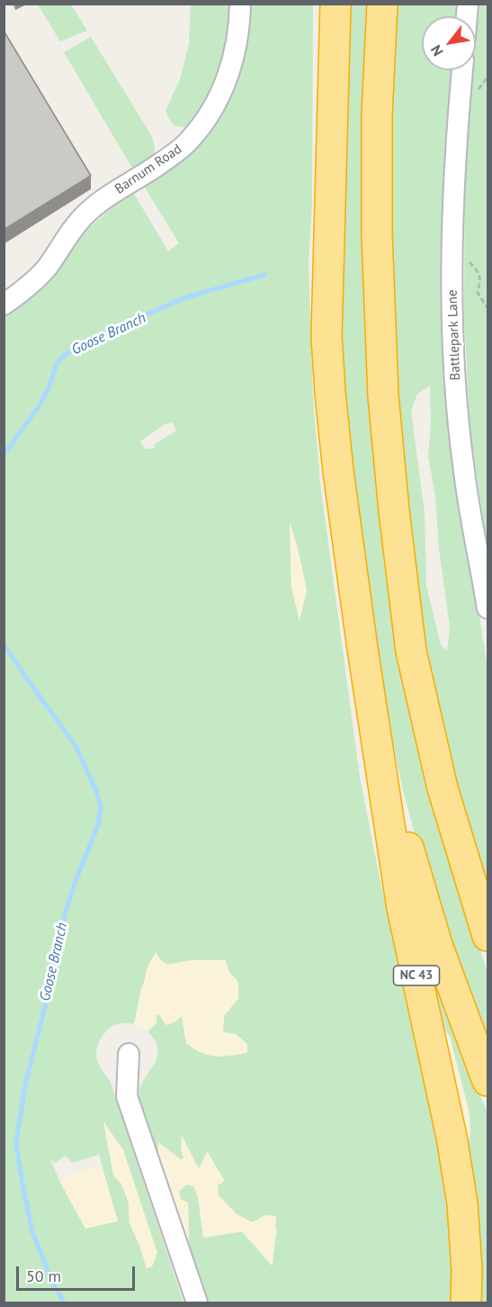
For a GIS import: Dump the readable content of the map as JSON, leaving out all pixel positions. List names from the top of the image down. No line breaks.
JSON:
{"streets":{"highway":["NC 43"],"street":["Barnum Road","Battlepark Lane"]},"water":["Goose Branch"],"scale_bar":"50 m","north":"bottom left"}
